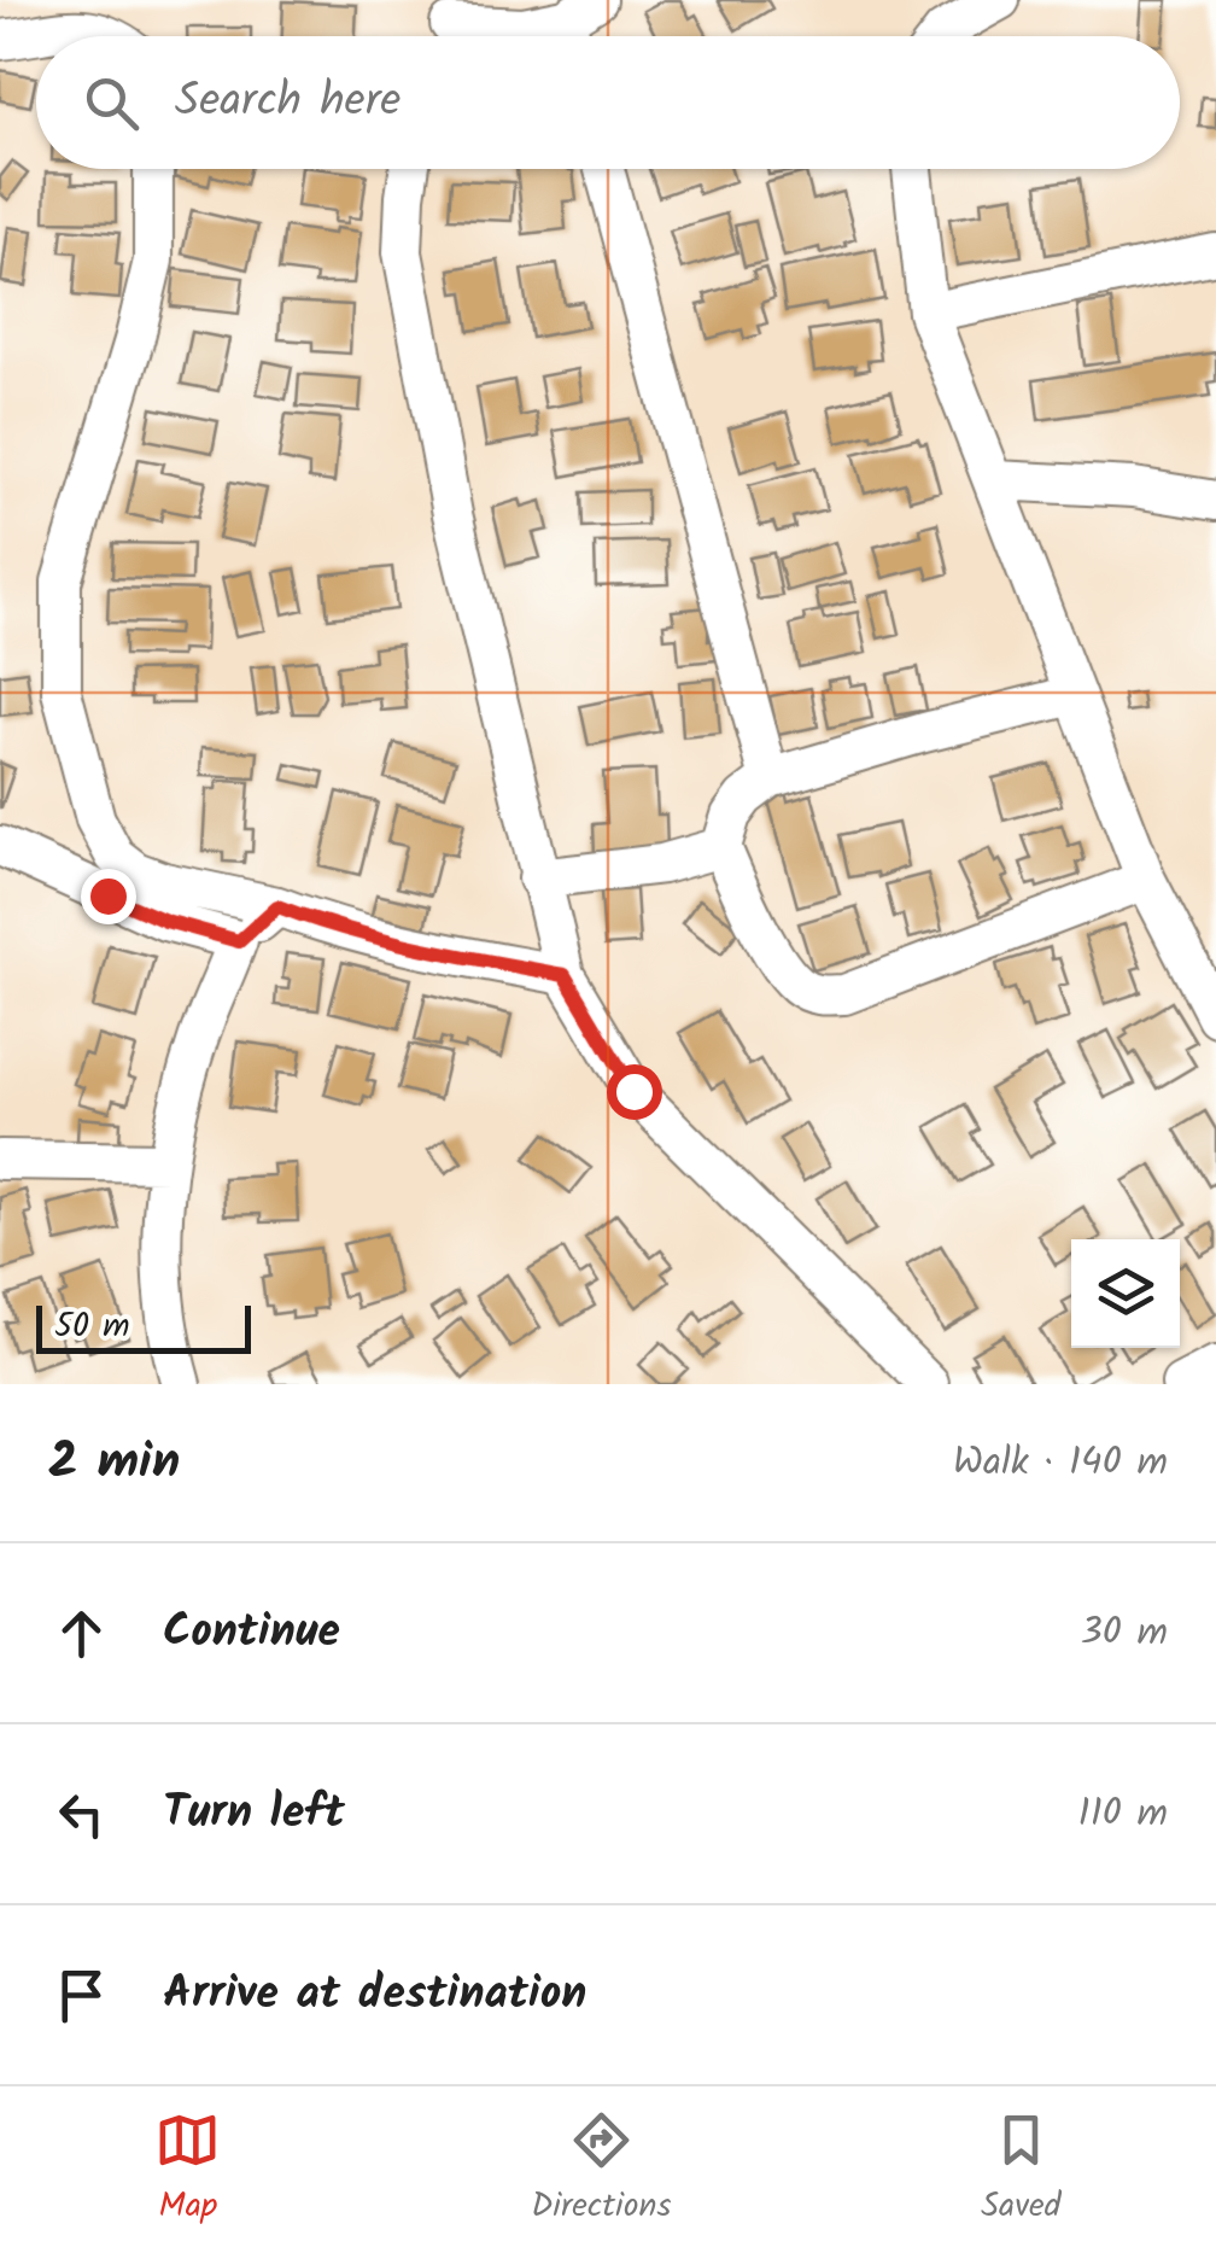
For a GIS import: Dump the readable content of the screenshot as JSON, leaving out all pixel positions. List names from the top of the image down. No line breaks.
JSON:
{"scale_bar":"50 m","page":{"search":"Search here","scale":"50 m","heading":["2 min","Walk · 140 m"],"list":[["Continue","30 m"],["Turn left","110 m"],"Arrive at destination"],"nav":["Map","Directions","Saved"]}}
